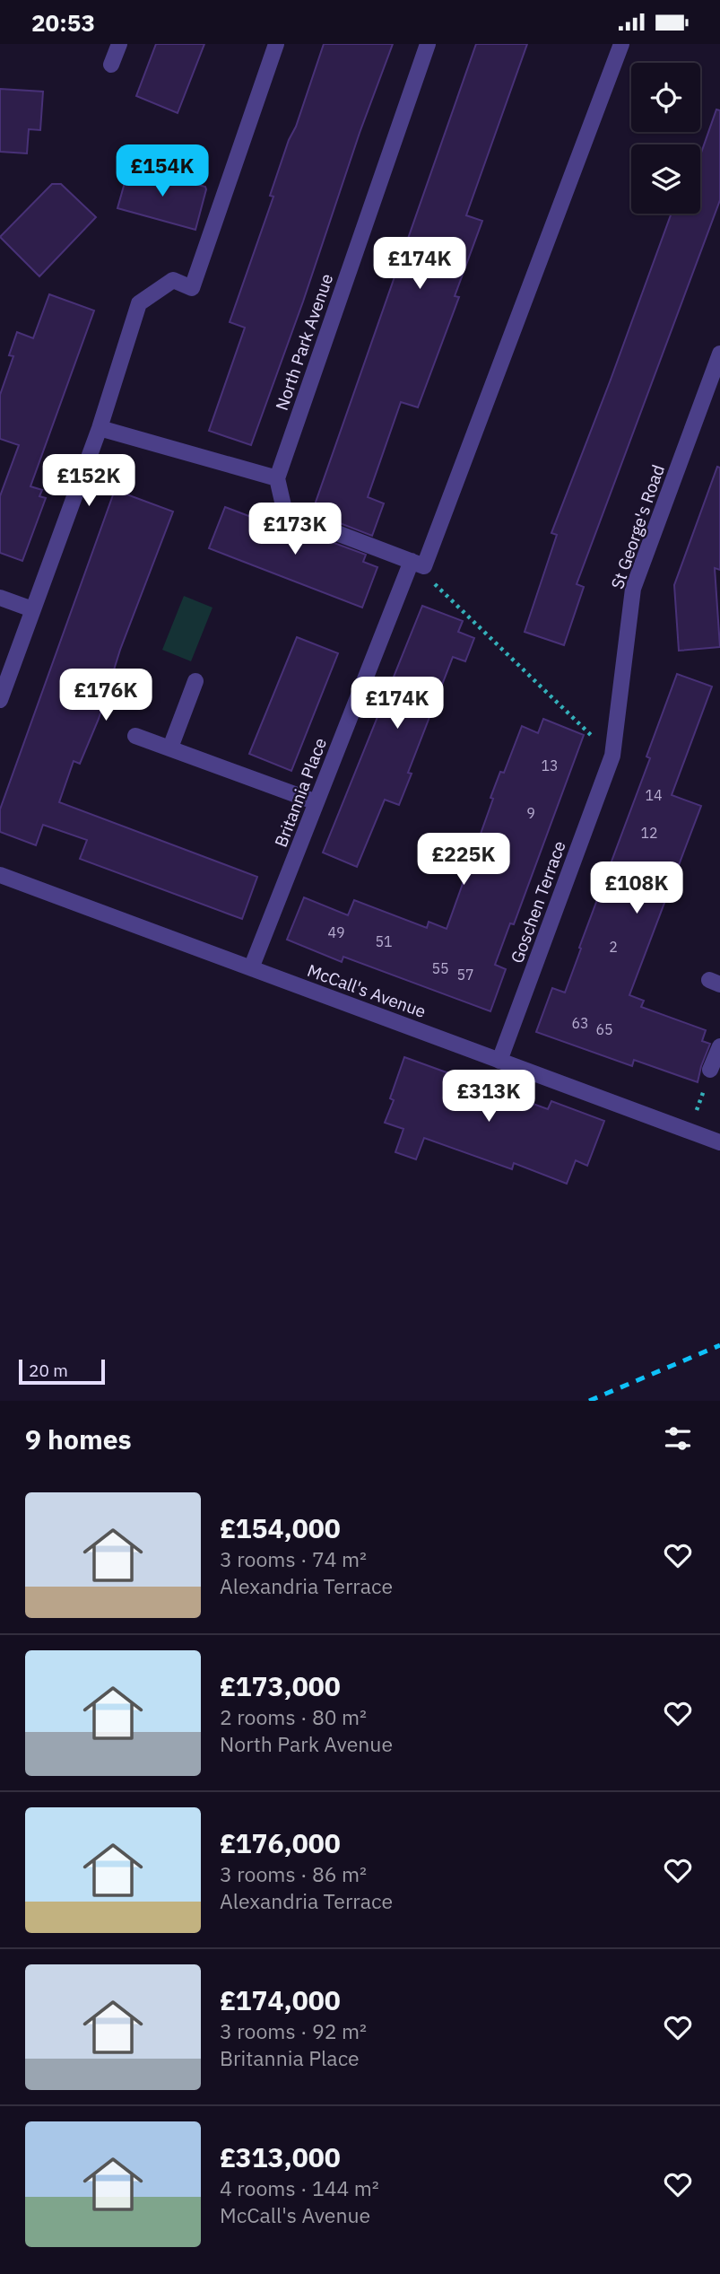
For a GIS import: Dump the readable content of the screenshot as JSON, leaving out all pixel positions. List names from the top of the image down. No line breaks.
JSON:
{"streets":{"street":["North Park Avenue","St George's Road","Britannia Place","Goschen Terrace","McCall's Avenue"]},"crossings":[["St George's Road","Goschen Terrace"],["Britannia Place","McCall's Avenue"],["Goschen Terrace","McCall's Avenue"]],"house_numbers":["13","14","9","12","49","51","2","55","57","63","65"],"scale_bar":"20 m","page":{"status":"20:53","price":["£154K","£174K","£152K","£173K","£176K","£174K","£225K","£108K","£313K"],"scale":"20 m","heading":"9 homes","list":[{"name":"£154,000","note":"3 rooms · 74 m² · Alexandria Terrace"},{"name":"£173,000","note":"2 rooms · 80 m² · North Park Avenue"},{"name":"£176,000","note":"3 rooms · 86 m² · Alexandria Terrace"},{"name":"£174,000","note":"3 rooms · 92 m² · Britannia Place"},{"name":"£313,000","note":"4 rooms · 144 m² · McCall's Avenue"}]}}
